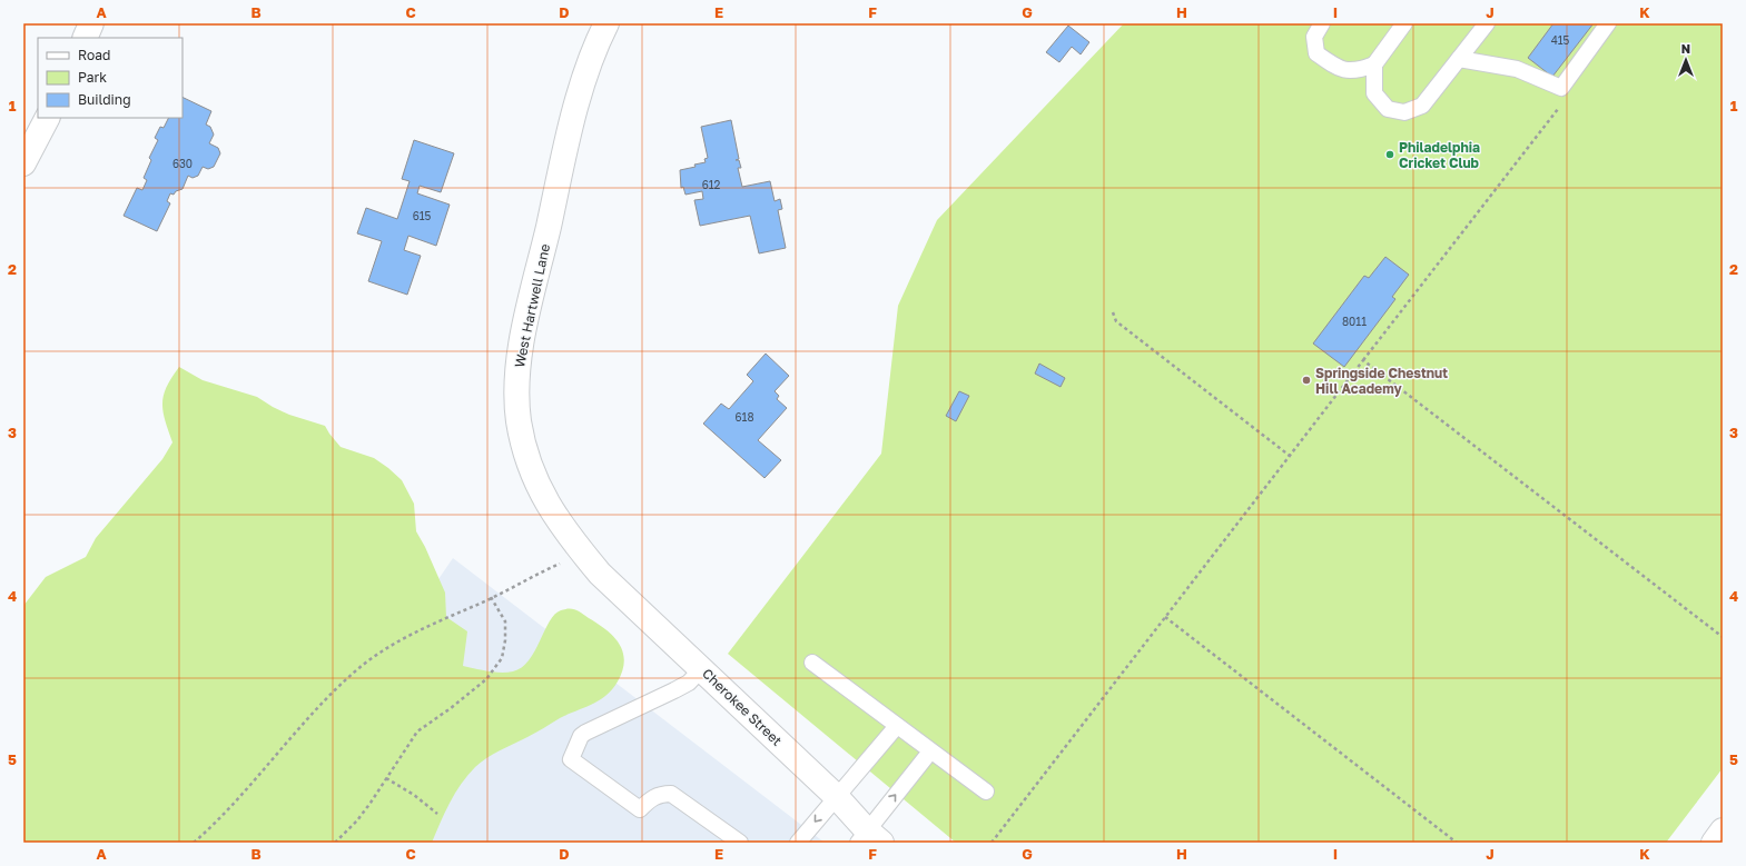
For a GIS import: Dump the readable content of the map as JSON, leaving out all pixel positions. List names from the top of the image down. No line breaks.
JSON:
{"streets":{"street":["West Hartwell Lane","Cherokee Street"]},"crossings":[["West Hartwell Lane","Cherokee Street"]],"places":["Philadelphia Cricket Club","Springside Chestnut Hill Academy"],"house_numbers":["415","630","612","615","8011","618"],"legend":["Road","Park","Building"],"north":"top","grid":{"columns":["A","B","C","D","E","F","G","H","I","J","K"],"rows":["1","2","3","4","5"]}}
